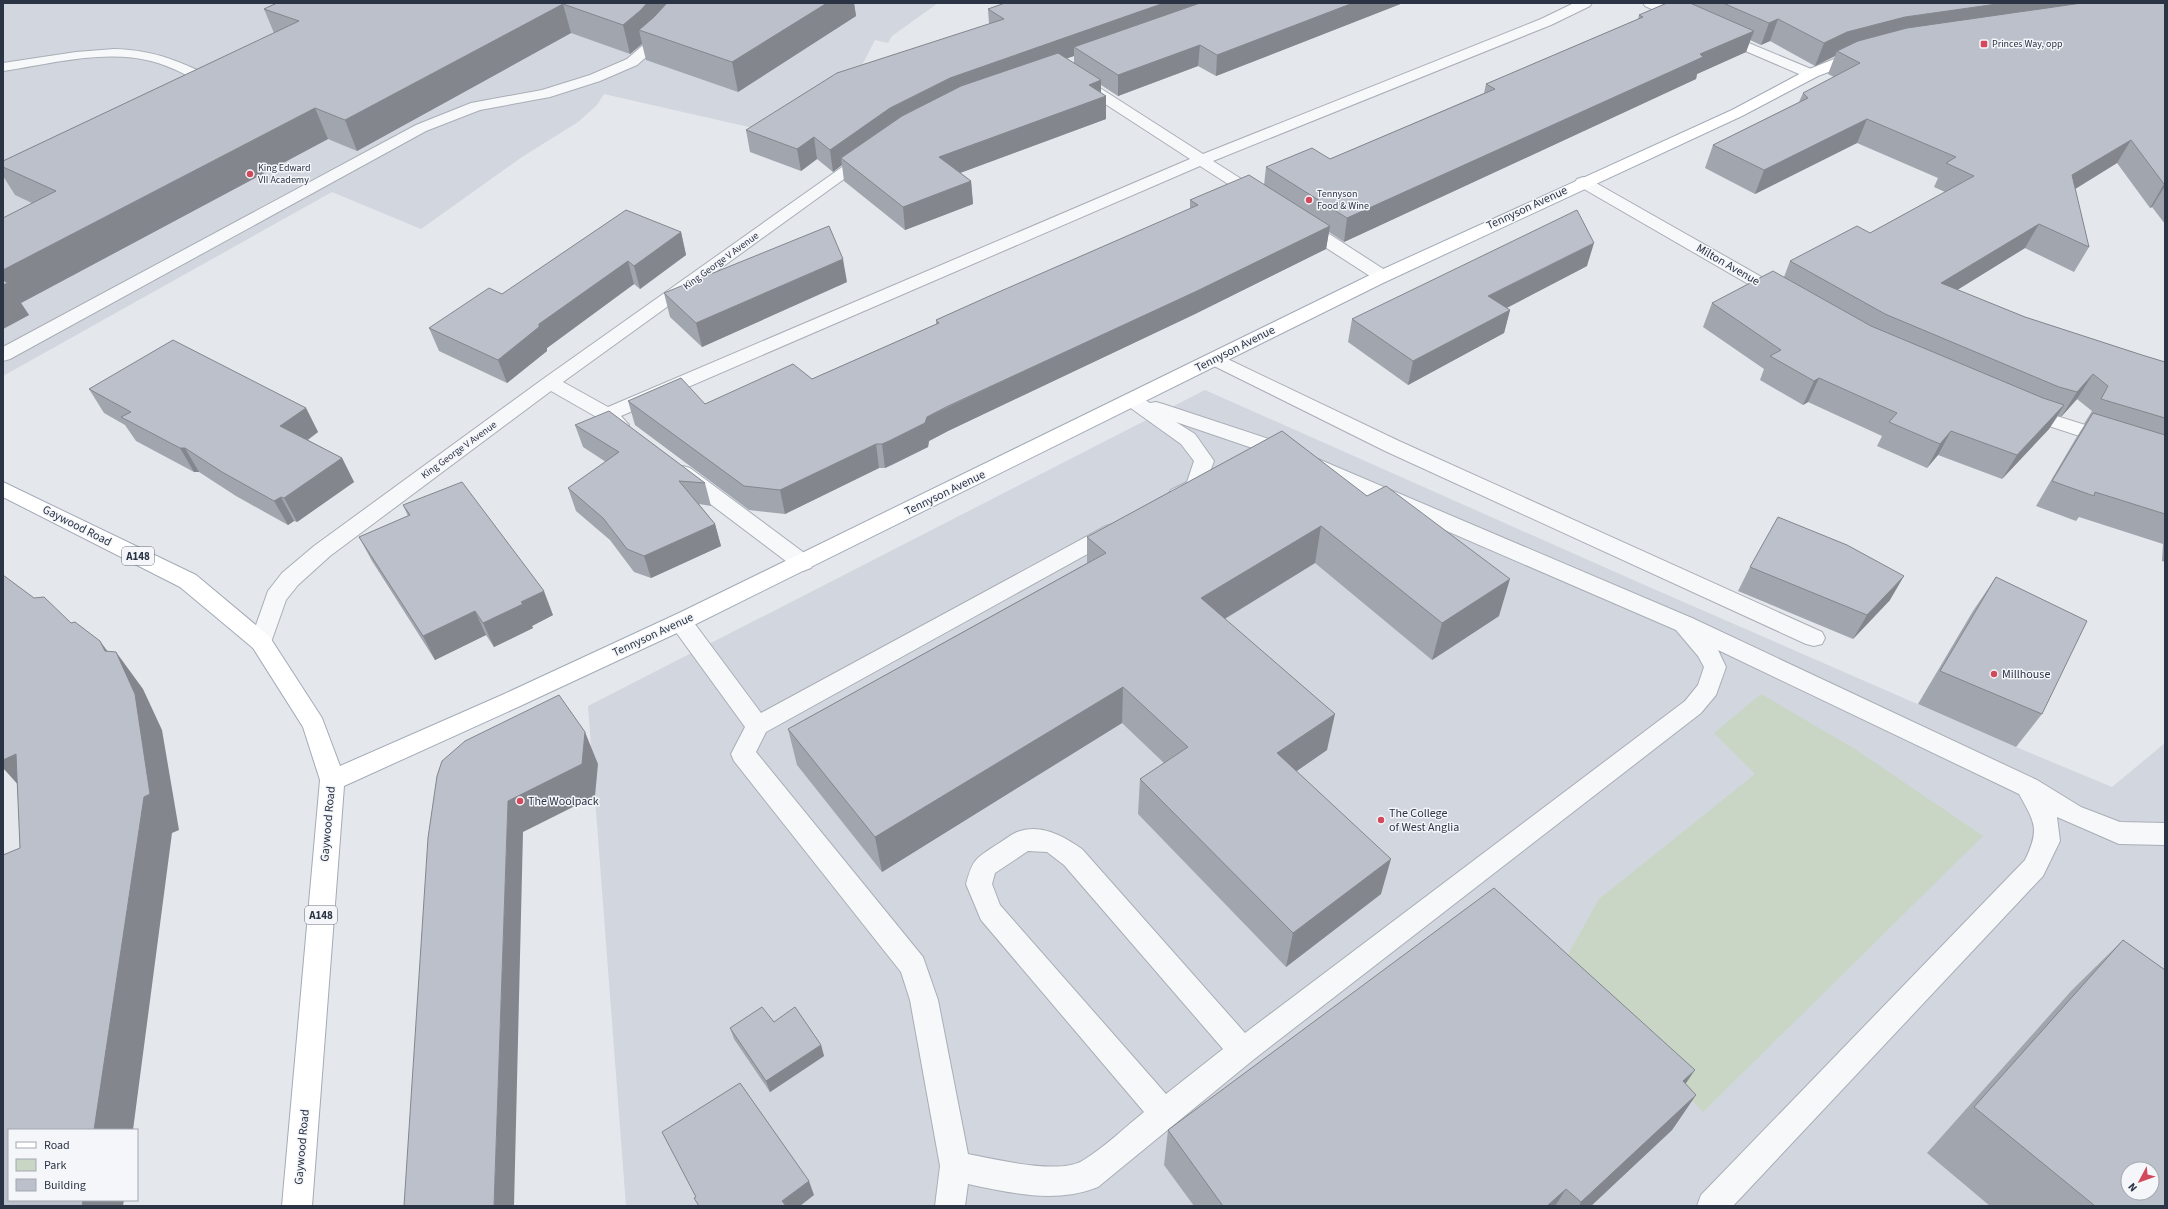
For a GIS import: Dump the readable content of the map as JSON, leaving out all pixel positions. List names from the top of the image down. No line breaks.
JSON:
{"streets":{"main road":["Tennyson Avenue","Gaywood Road","A148"],"street":["King George V Avenue","Milton Avenue"]},"crossings":[["Tennyson Avenue","Milton Avenue"],["Tennyson Avenue","Gaywood Road"],["King George V Avenue","Gaywood Road"]],"places":{"transit":["Princes Way, opp"],"other":["King Edward VII Academy","Tennyson Food & Wine","Millhouse","The Woolpack","The College of West Anglia"]},"legend":["Road","Park","Building"],"north":"bottom left"}
